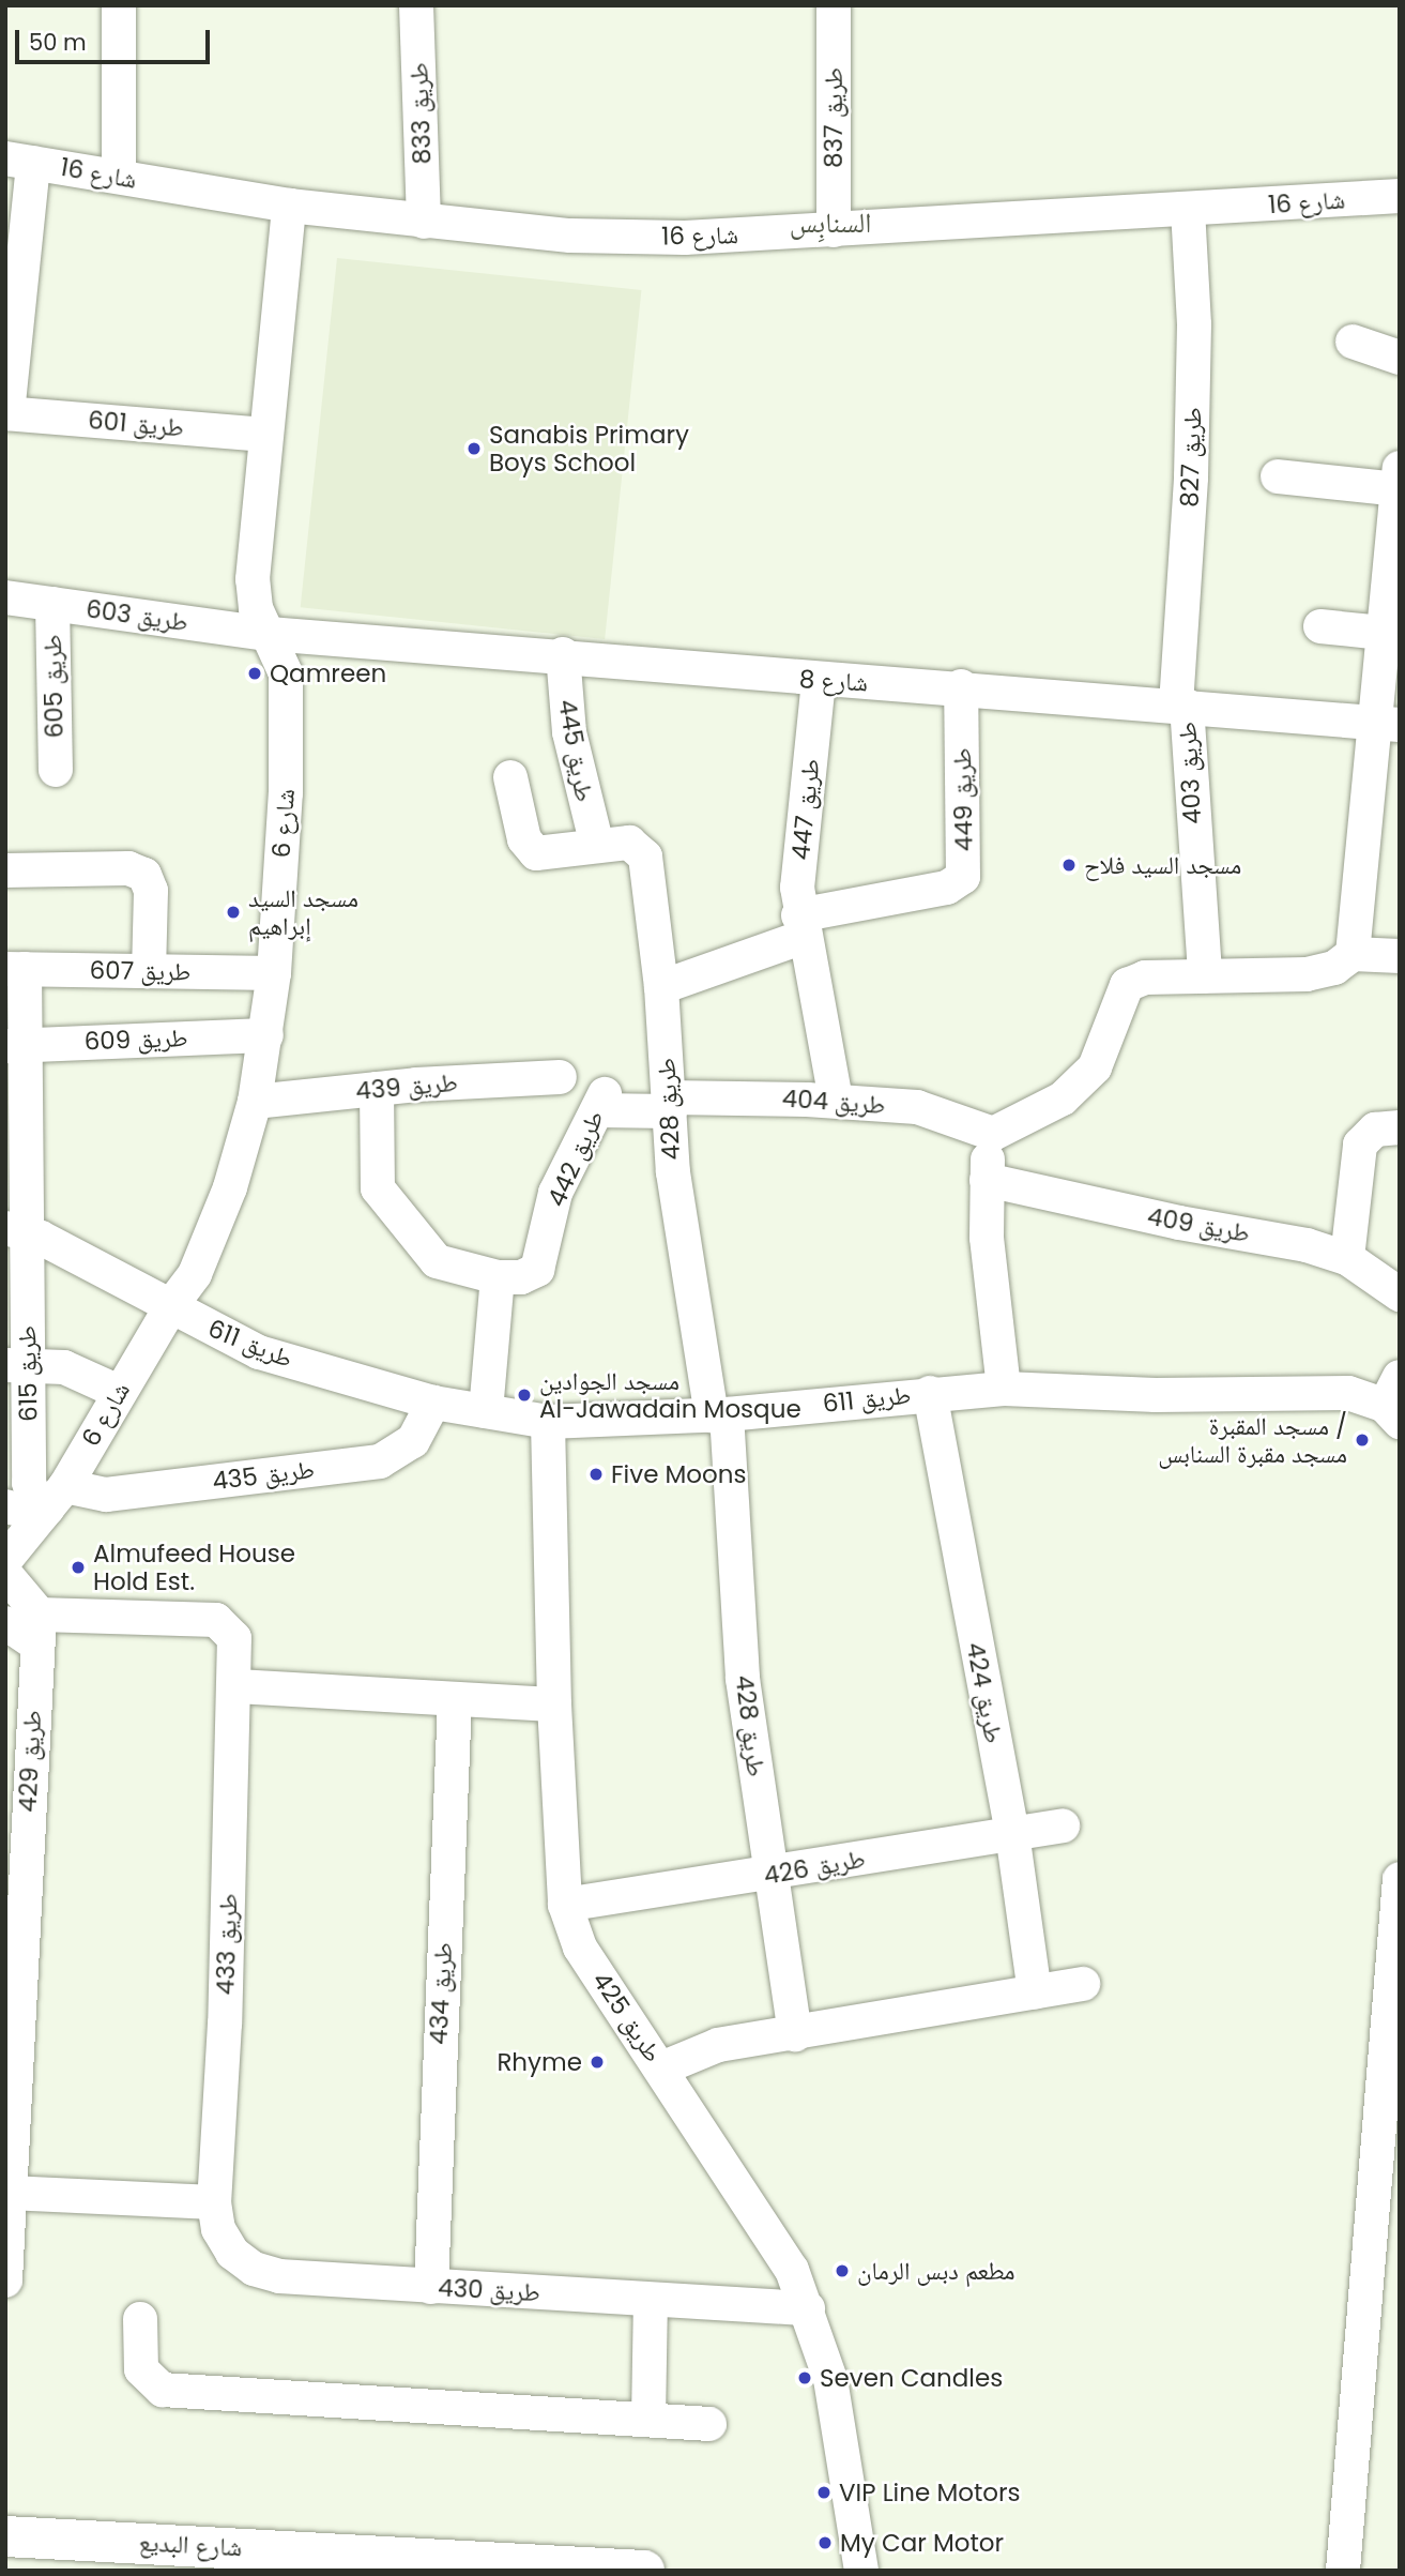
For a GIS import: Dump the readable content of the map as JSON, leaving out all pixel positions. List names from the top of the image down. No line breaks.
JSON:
{"streets":{"main road":["شارع البديع"],"street":["طريق 833","طريق 837","شارع 16","طريق 601","طريق 827","طريق 603","شارع 8","طريق 605","طريق 445","طريق 403","طريق 449","طريق 447","شارع 6","طريق 607","طريق 609","طريق 439","طريق 404","طريق 428","طريق 442","طريق 409","طريق 611","طريق 615","طريق 435","طريق 424","طريق 429","طريق 426","طريق 433","طريق 434","طريق 425","طريق 430"]},"crossings":[["طريق 833","شارع 16"],["طريق 837","شارع 16"],["شارع 16","طريق 601"],["شارع 16","طريق 827"],["شارع 16","شارع 6"],["طريق 601","شارع 6"],["طريق 827","شارع 8"],["طريق 827","طريق 403"],["طريق 603","شارع 8"],["طريق 603","طريق 605"],["طريق 603","شارع 6"],["شارع 8","طريق 445"],["شارع 8","طريق 403"],["شارع 8","طريق 449"],["شارع 8","طريق 447"],["شارع 8","شارع 6"],["طريق 445","طريق 428"],["طريق 449","طريق 447"],["طريق 447","طريق 404"],["شارع 6","طريق 607"],["شارع 6","طريق 609"],["شارع 6","طريق 439"],["شارع 6","طريق 611"],["شارع 6","طريق 615"],["شارع 6","طريق 435"],["طريق 607","طريق 615"],["طريق 609","طريق 615"],["طريق 439","طريق 442"],["طريق 404","طريق 428"],["طريق 404","طريق 442"],["طريق 428","طريق 611"],["طريق 428","طريق 426"],["طريق 611","طريق 615"],["طريق 611","طريق 435"],["طريق 611","طريق 424"],["طريق 611","طريق 425"],["طريق 615","طريق 435"],["طريق 424","طريق 426"],["طريق 429","طريق 433"],["طريق 426","طريق 425"],["طريق 433","طريق 430"],["طريق 434","طريق 430"],["طريق 425","طريق 430"]],"districts":["السنابِس"],"places":["Sanabis Primary Boys School","Qamreen","مسجد السيد فلاح","مسجد السيد إبراهيم","مسجد الجوادين Al-Jawadain Mosque","مسجد المقبرة / مسجد مقبرة السنابس","Five Moons","Almufeed House Hold Est.","Rhyme","مطعم دبس الرمان","Seven Candles","VIP Line Motors","My Car Motor"],"scale_bar":"50 m"}
